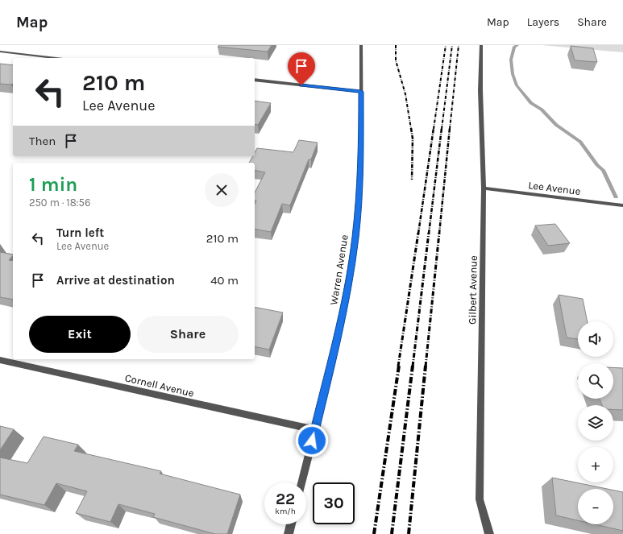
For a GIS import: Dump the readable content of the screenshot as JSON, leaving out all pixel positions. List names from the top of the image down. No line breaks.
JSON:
{"streets":{"street":["Lee Avenue","Warren Avenue","Gilbert Avenue","Cornell Avenue"]},"crossings":[["Lee Avenue","Gilbert Avenue"],["Warren Avenue","Cornell Avenue"]],"page":{"header":"Map","nav":["Map","Layers","Share"],"turn":["210 m","Lee Avenue"],"then":"Then","heading":["1 min","250 m · 18:56"],"list":[{"name":"Turn left","note":"Lee Avenue","value":"210 m"},{"name":"Arrive at destination","value":"40 m"}],"buttons":["Exit","Share"],"map_buttons":["+","−"],"speed":"22 km/h","limit":"30"}}
